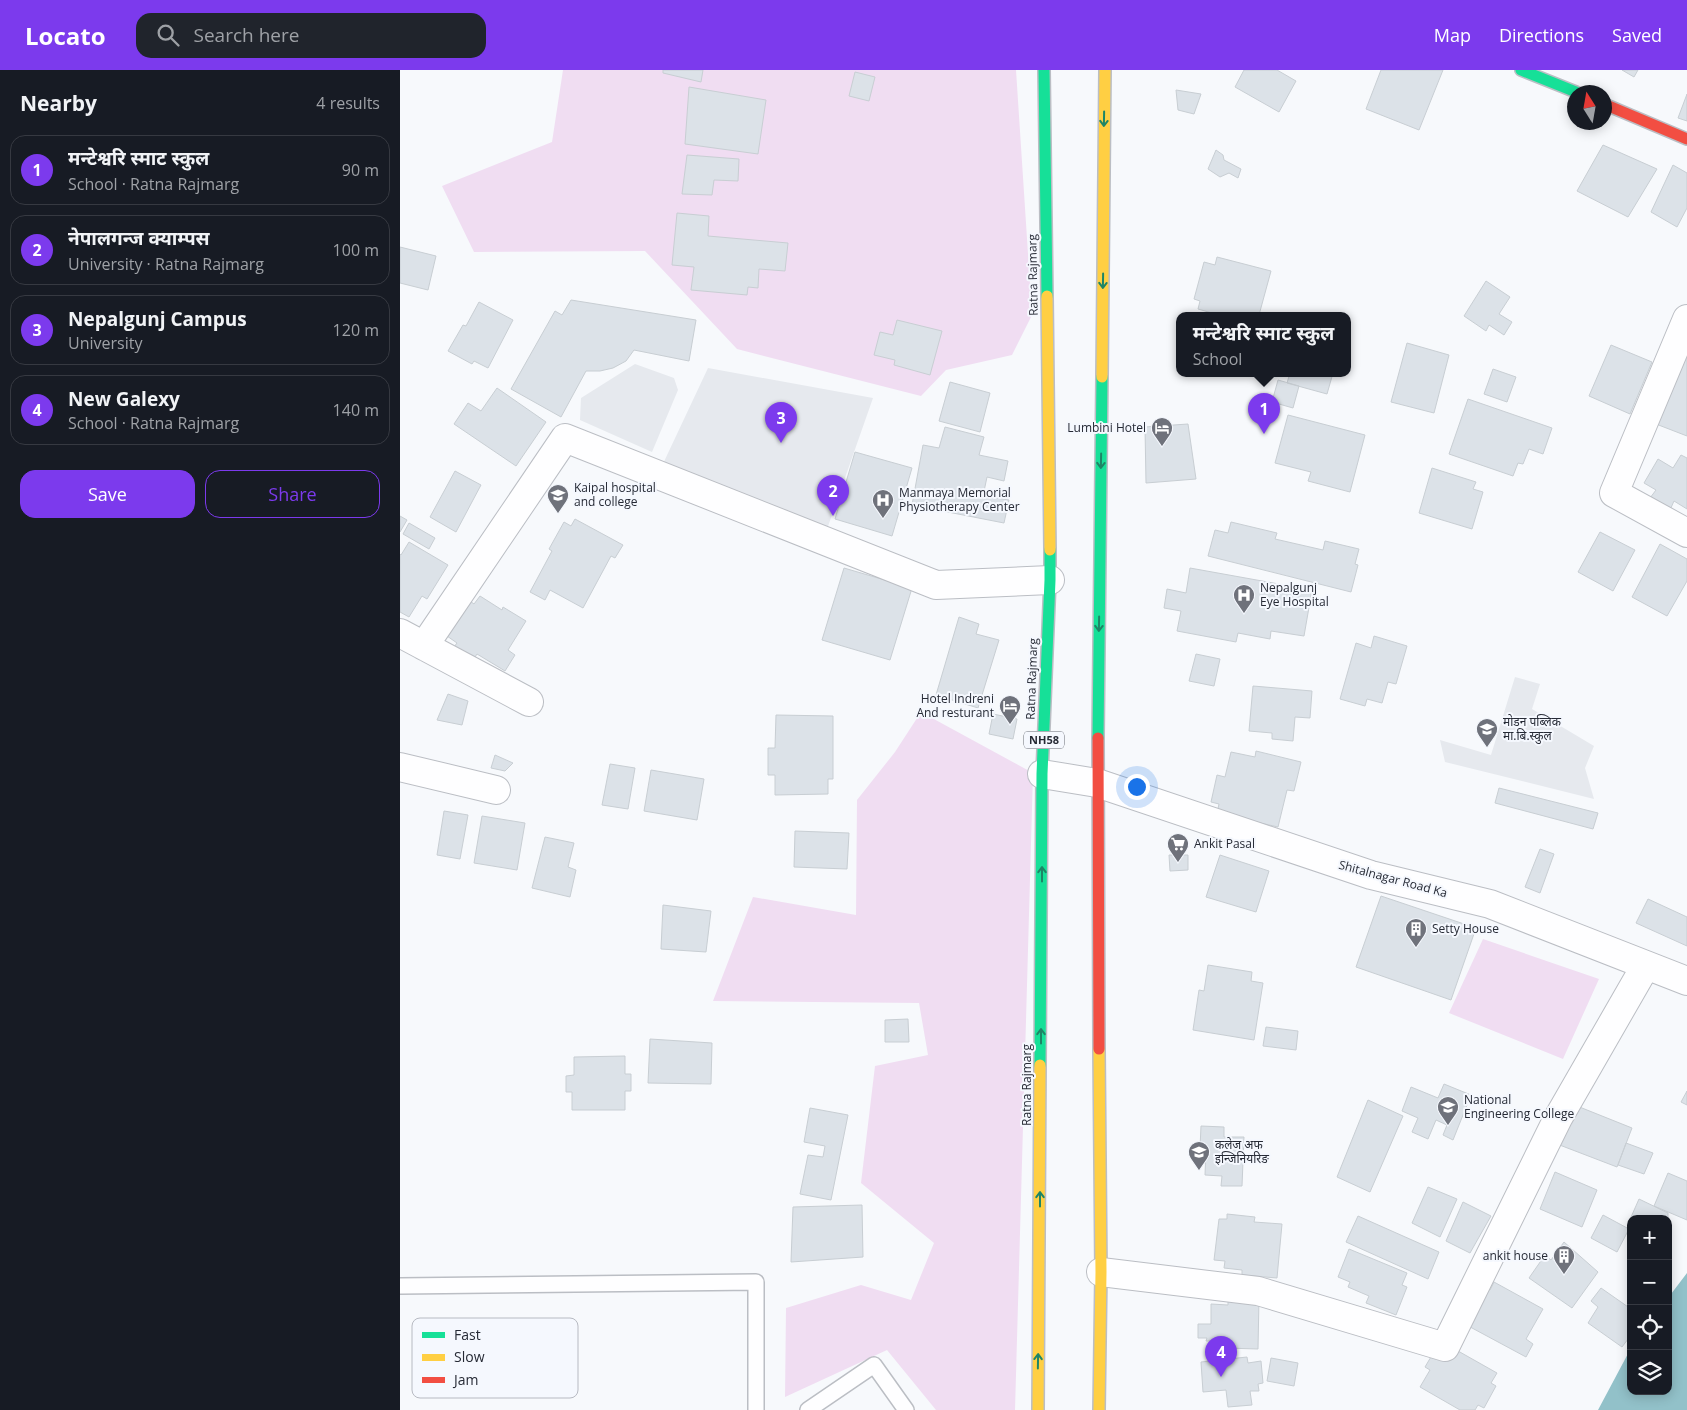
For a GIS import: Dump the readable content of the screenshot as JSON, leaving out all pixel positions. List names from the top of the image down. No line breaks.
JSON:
{"streets":{"main road":["Ratna Rajmarg","NH58"],"street":["Shitalnagar Road Ka"]},"crossings":[["Ratna Rajmarg","Shitalnagar Road Ka"]],"places":{"hotel":["Lumbini Hotel","Hotel Indreni And resturant"],"school or university":["Kaipal hospital and college","माेडन पब्लिक मा.बि.स्कुल","National Engineering College","कलेज अफ इन्जिनियरिङ"],"hospital":["Manmaya Memorial Physiotherapy Center","Nepalgunj Eye Hospital"],"supermarket":["Ankit Pasal"],"building":["Setty House","ankit house"]},"legend":["Fast","Slow","Jam"],"north":"top","page":{"header":"Locato","search":"Search here","nav":["Map","Directions","Saved"],"heading":["Nearby","4 results"],"list":[{"mark":"1","name":"मन्टेश्वरि स्माट स्कुल","note":"School · Ratna Rajmarg","value":"90 m"},{"mark":"2","name":"नेपालगन्ज क्याम्पस","note":"University · Ratna Rajmarg","value":"100 m"},{"mark":"3","name":"Nepalgunj Campus","note":"University","value":"120 m"},{"mark":"4","name":"New Galexy","note":"School · Ratna Rajmarg","value":"140 m"}],"popup":["मन्टेश्वरि स्माट स्कुल","School"],"pins":["1","3","2","4"],"buttons":["Save","Share"],"map_buttons":["+","−"]}}
